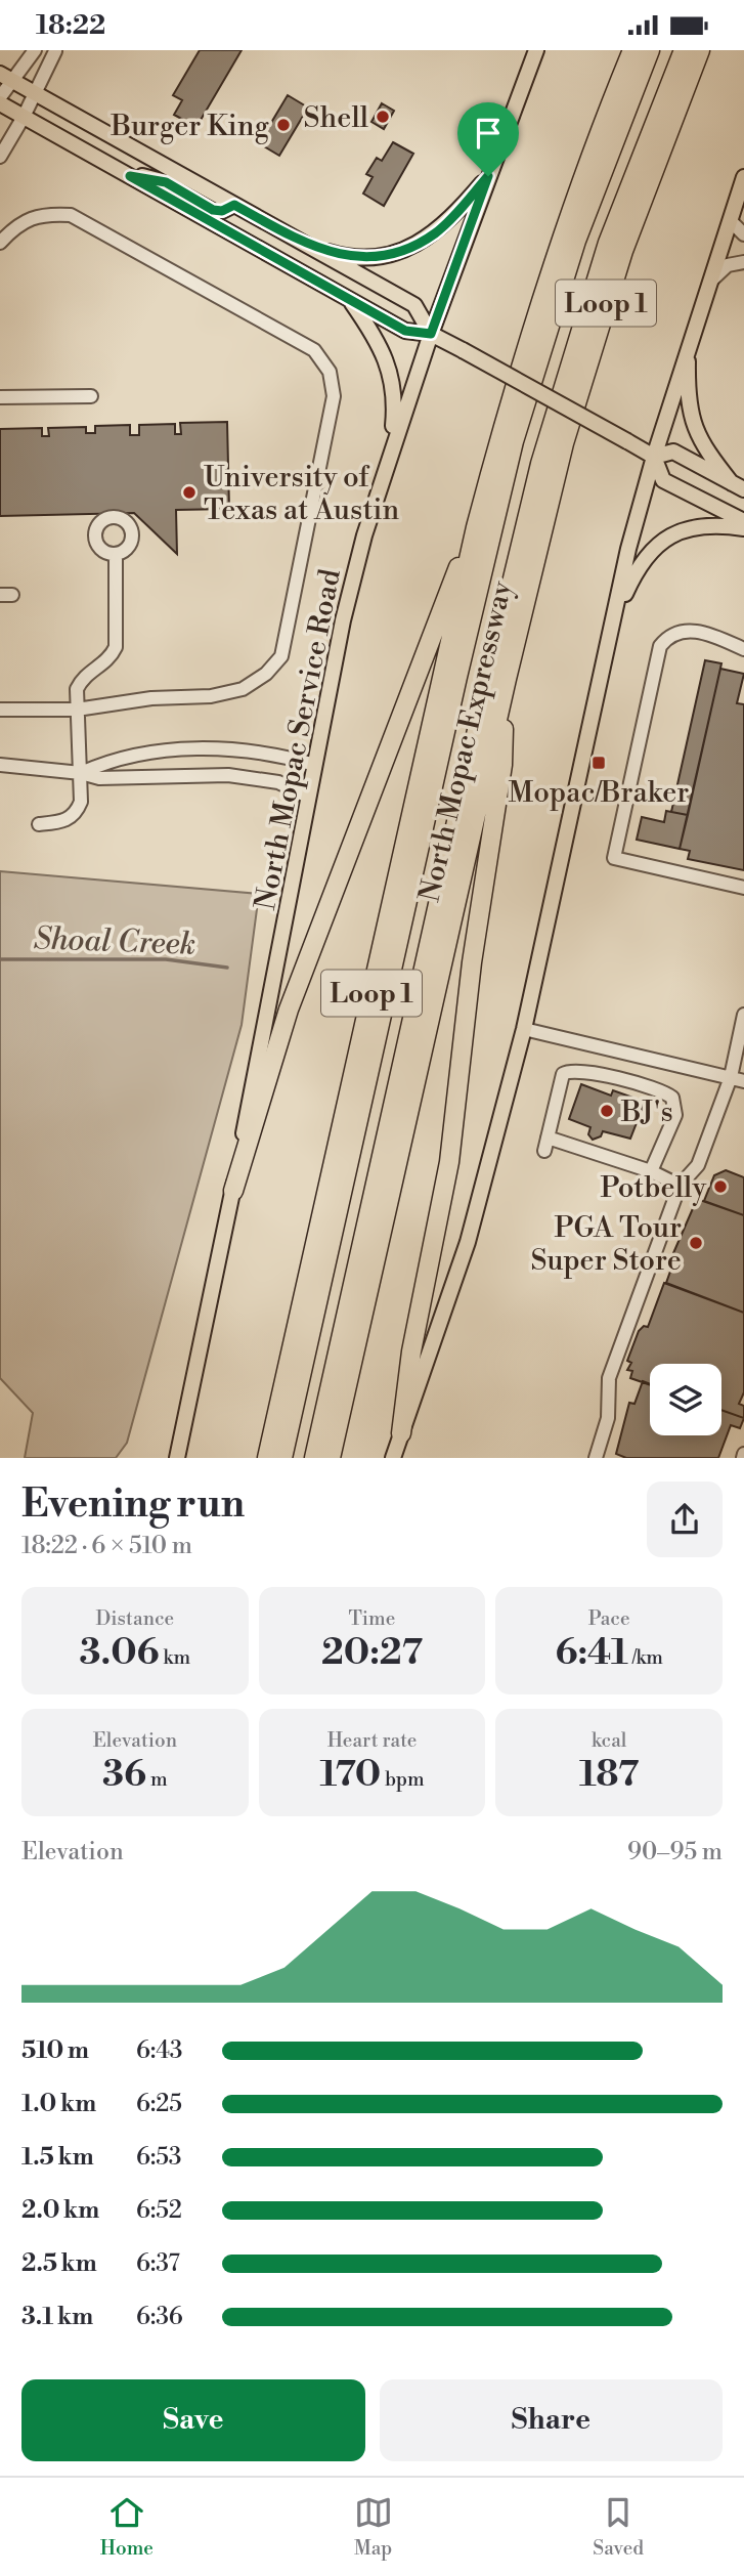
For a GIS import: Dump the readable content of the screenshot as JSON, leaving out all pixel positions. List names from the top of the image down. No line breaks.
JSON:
{"streets":{"highway":["Loop 1","North Mopac Expressway"],"main road":["North Mopac Service Road"]},"water":["Shoal Creek"],"places":{"other":["Shell","Burger King","University of Texas at Austin","BJ's","Potbelly","PGA Tour Super Store"],"transit":["Mopac/Braker"]},"page":{"status":"18:22","heading":["Evening run","18:22 · 6 × 510 m"],"stats":[["Distance","3.06 km"],["Time","20:27"],["Pace","6:41 /km"],["Elevation","36 m"],["Heart rate","170 bpm"],["kcal","187"]],"chart":["Elevation","90–95 m"],"list":[{"name":"510 m","note":"6:43"},{"name":"1.0 km","note":"6:25"},{"name":"1.5 km","note":"6:53"},{"name":"2.0 km","note":"6:52"},{"name":"2.5 km","note":"6:37"},{"name":"3.1 km","note":"6:36"}],"buttons":["Save","Share"],"tabs":["Home","Map","Saved"]}}
